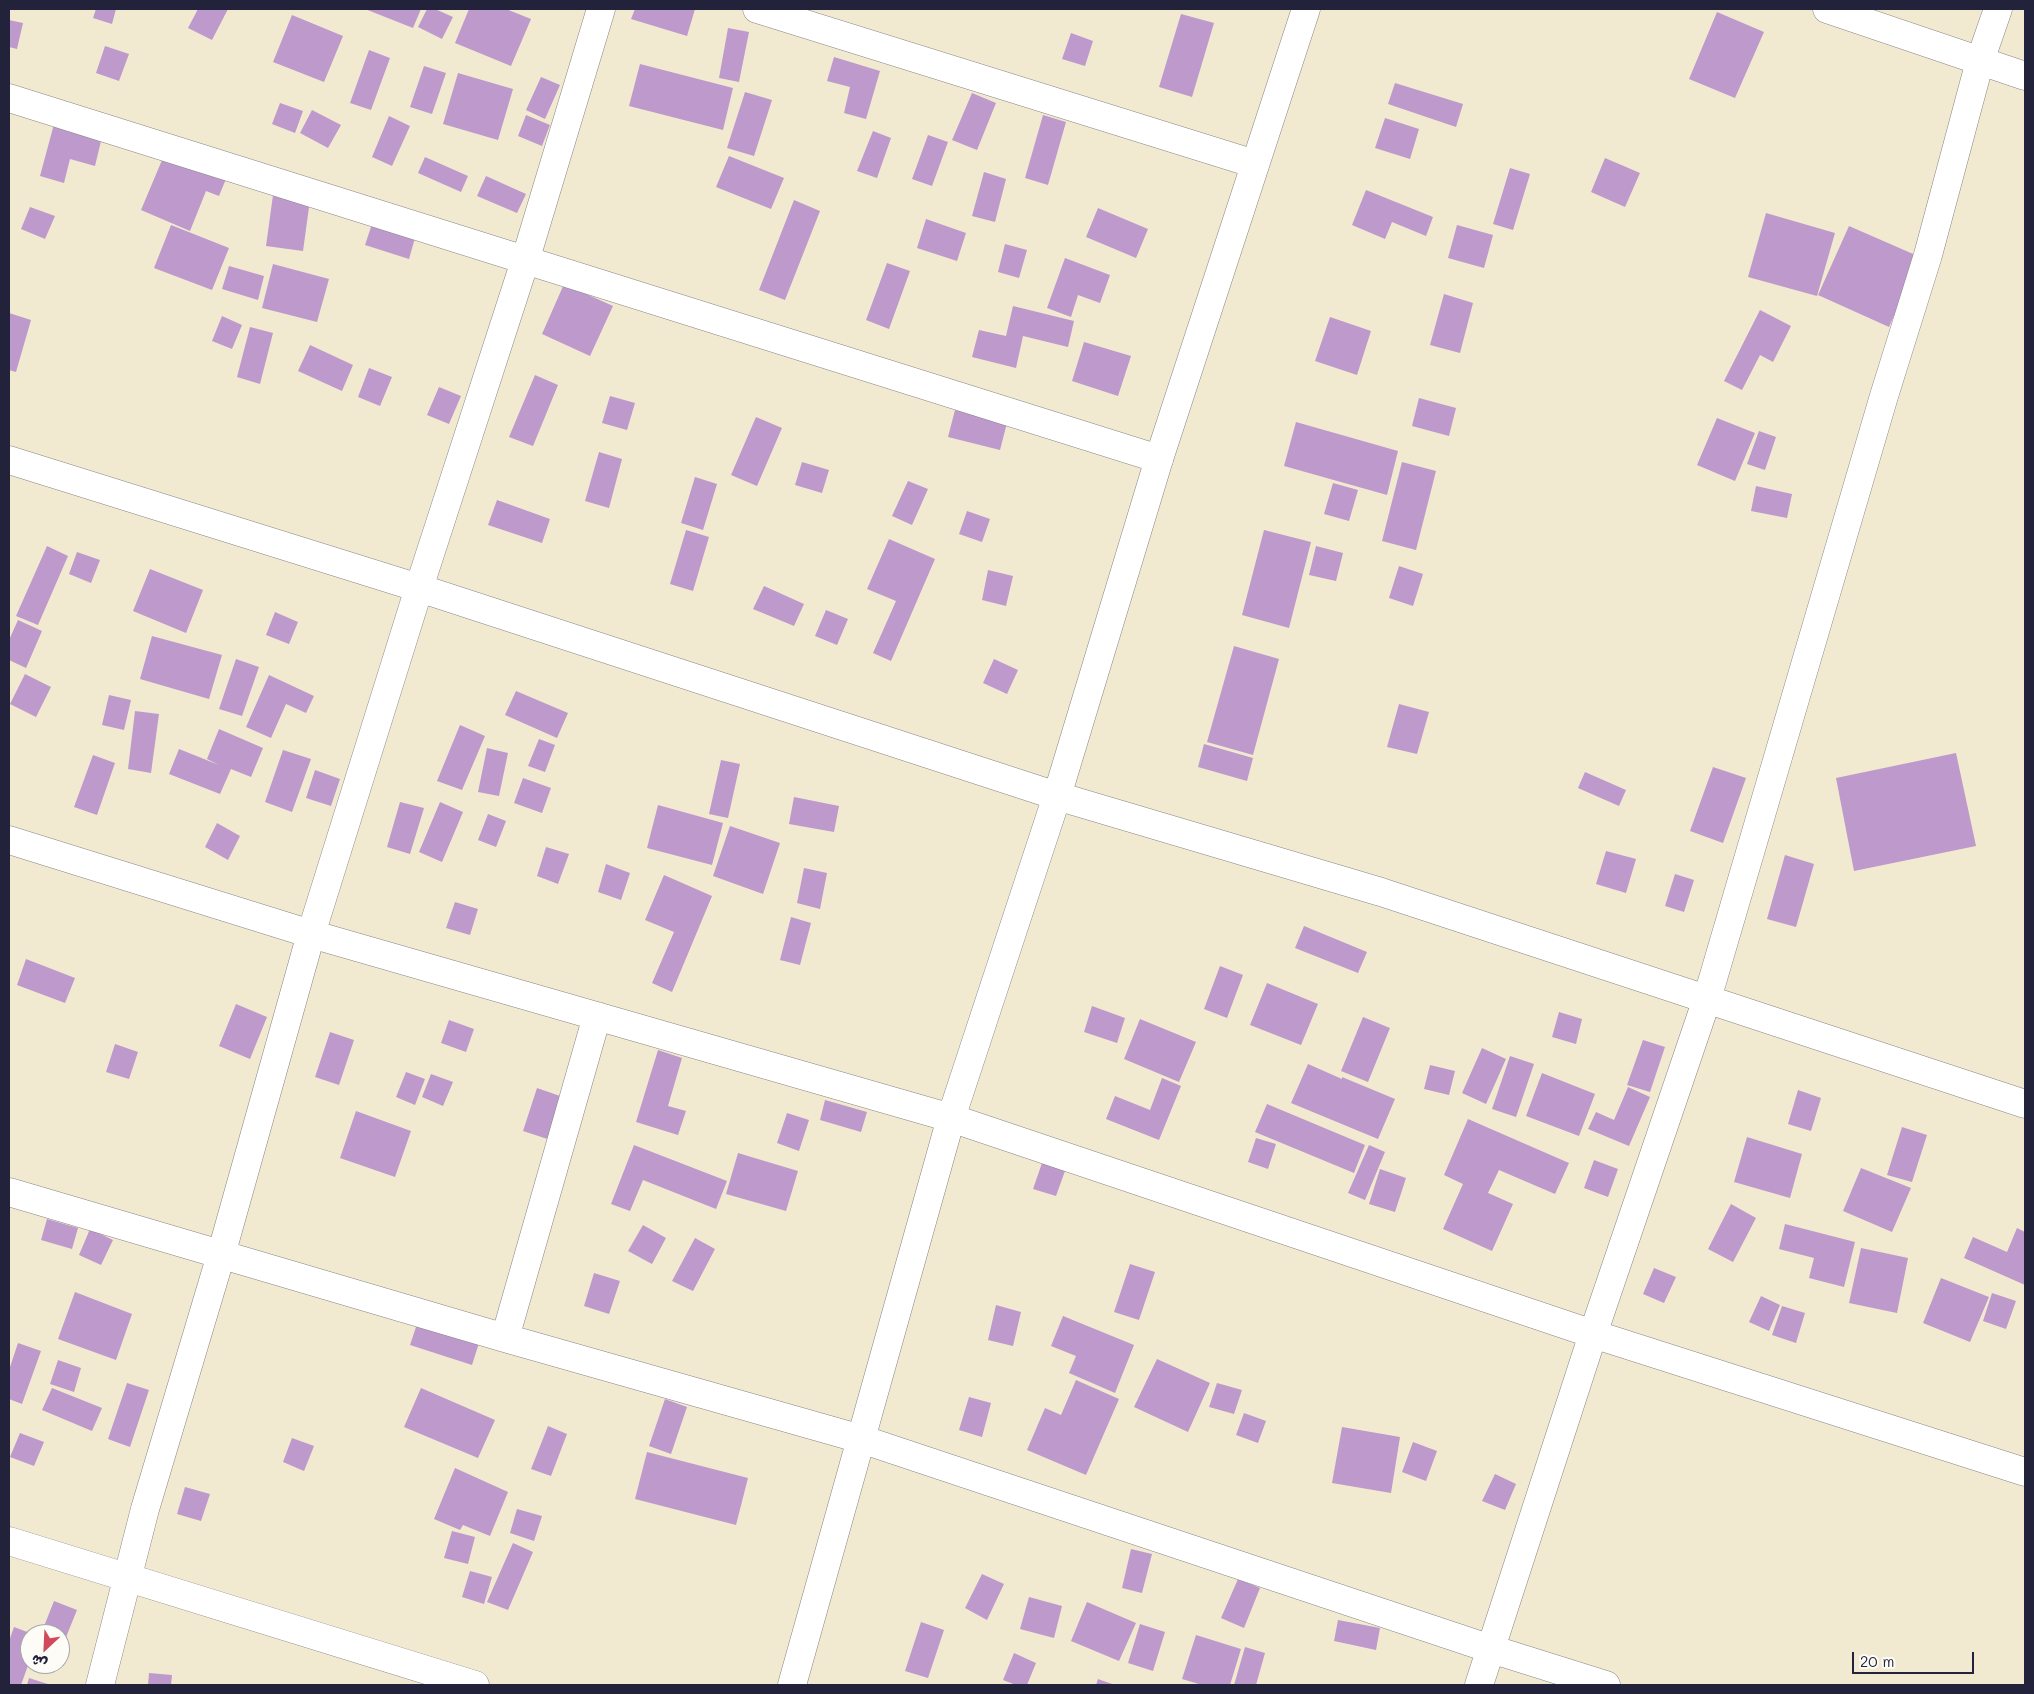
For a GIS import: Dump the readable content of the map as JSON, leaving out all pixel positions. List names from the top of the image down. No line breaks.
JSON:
{"scale_bar":"20 m","north":"bottom left"}
